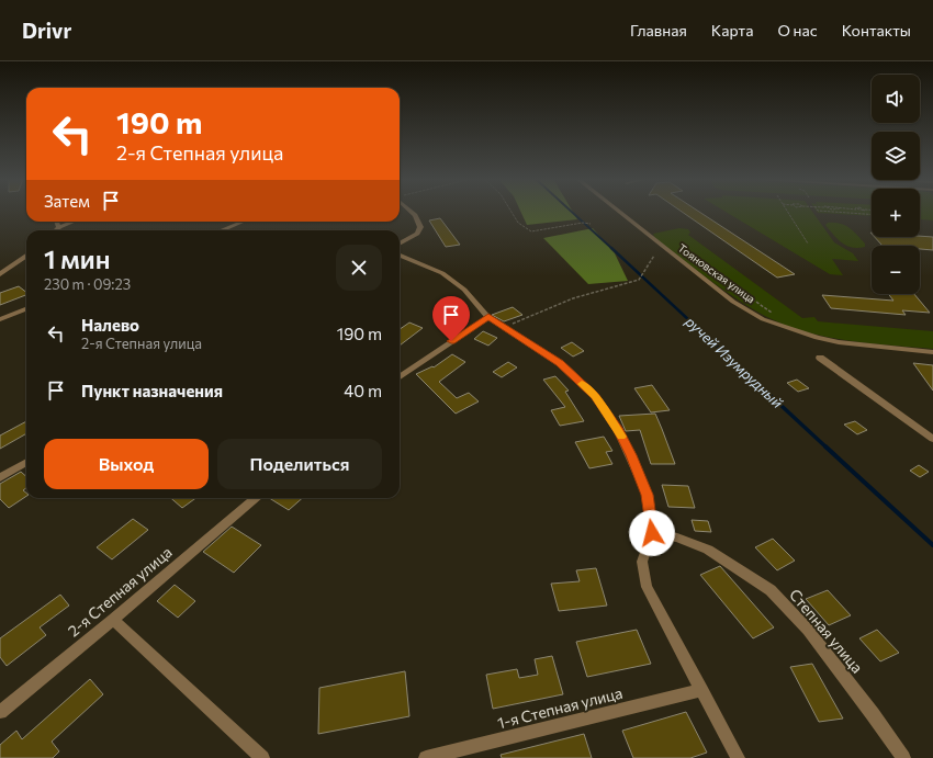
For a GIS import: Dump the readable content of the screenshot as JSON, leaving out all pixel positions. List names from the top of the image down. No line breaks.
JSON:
{"streets":{"street":["Тояновская улица","2-я Степная улица","Степная улица","1-я Степная улица"]},"water":["ручей Изумрудный"],"page":{"header":"Drivr","nav":["Главная","Карта","О нас","Контакты"],"map_buttons":["+","−"],"turn":["190 m","2-я Степная улица"],"then":"Затем","heading":["1 мин","230 m · 09:23"],"list":[{"name":"Налево","note":"2-я Степная улица","value":"190 m"},{"name":"Пункт назначения","value":"40 m"}],"buttons":["Выход","Поделиться"]}}
